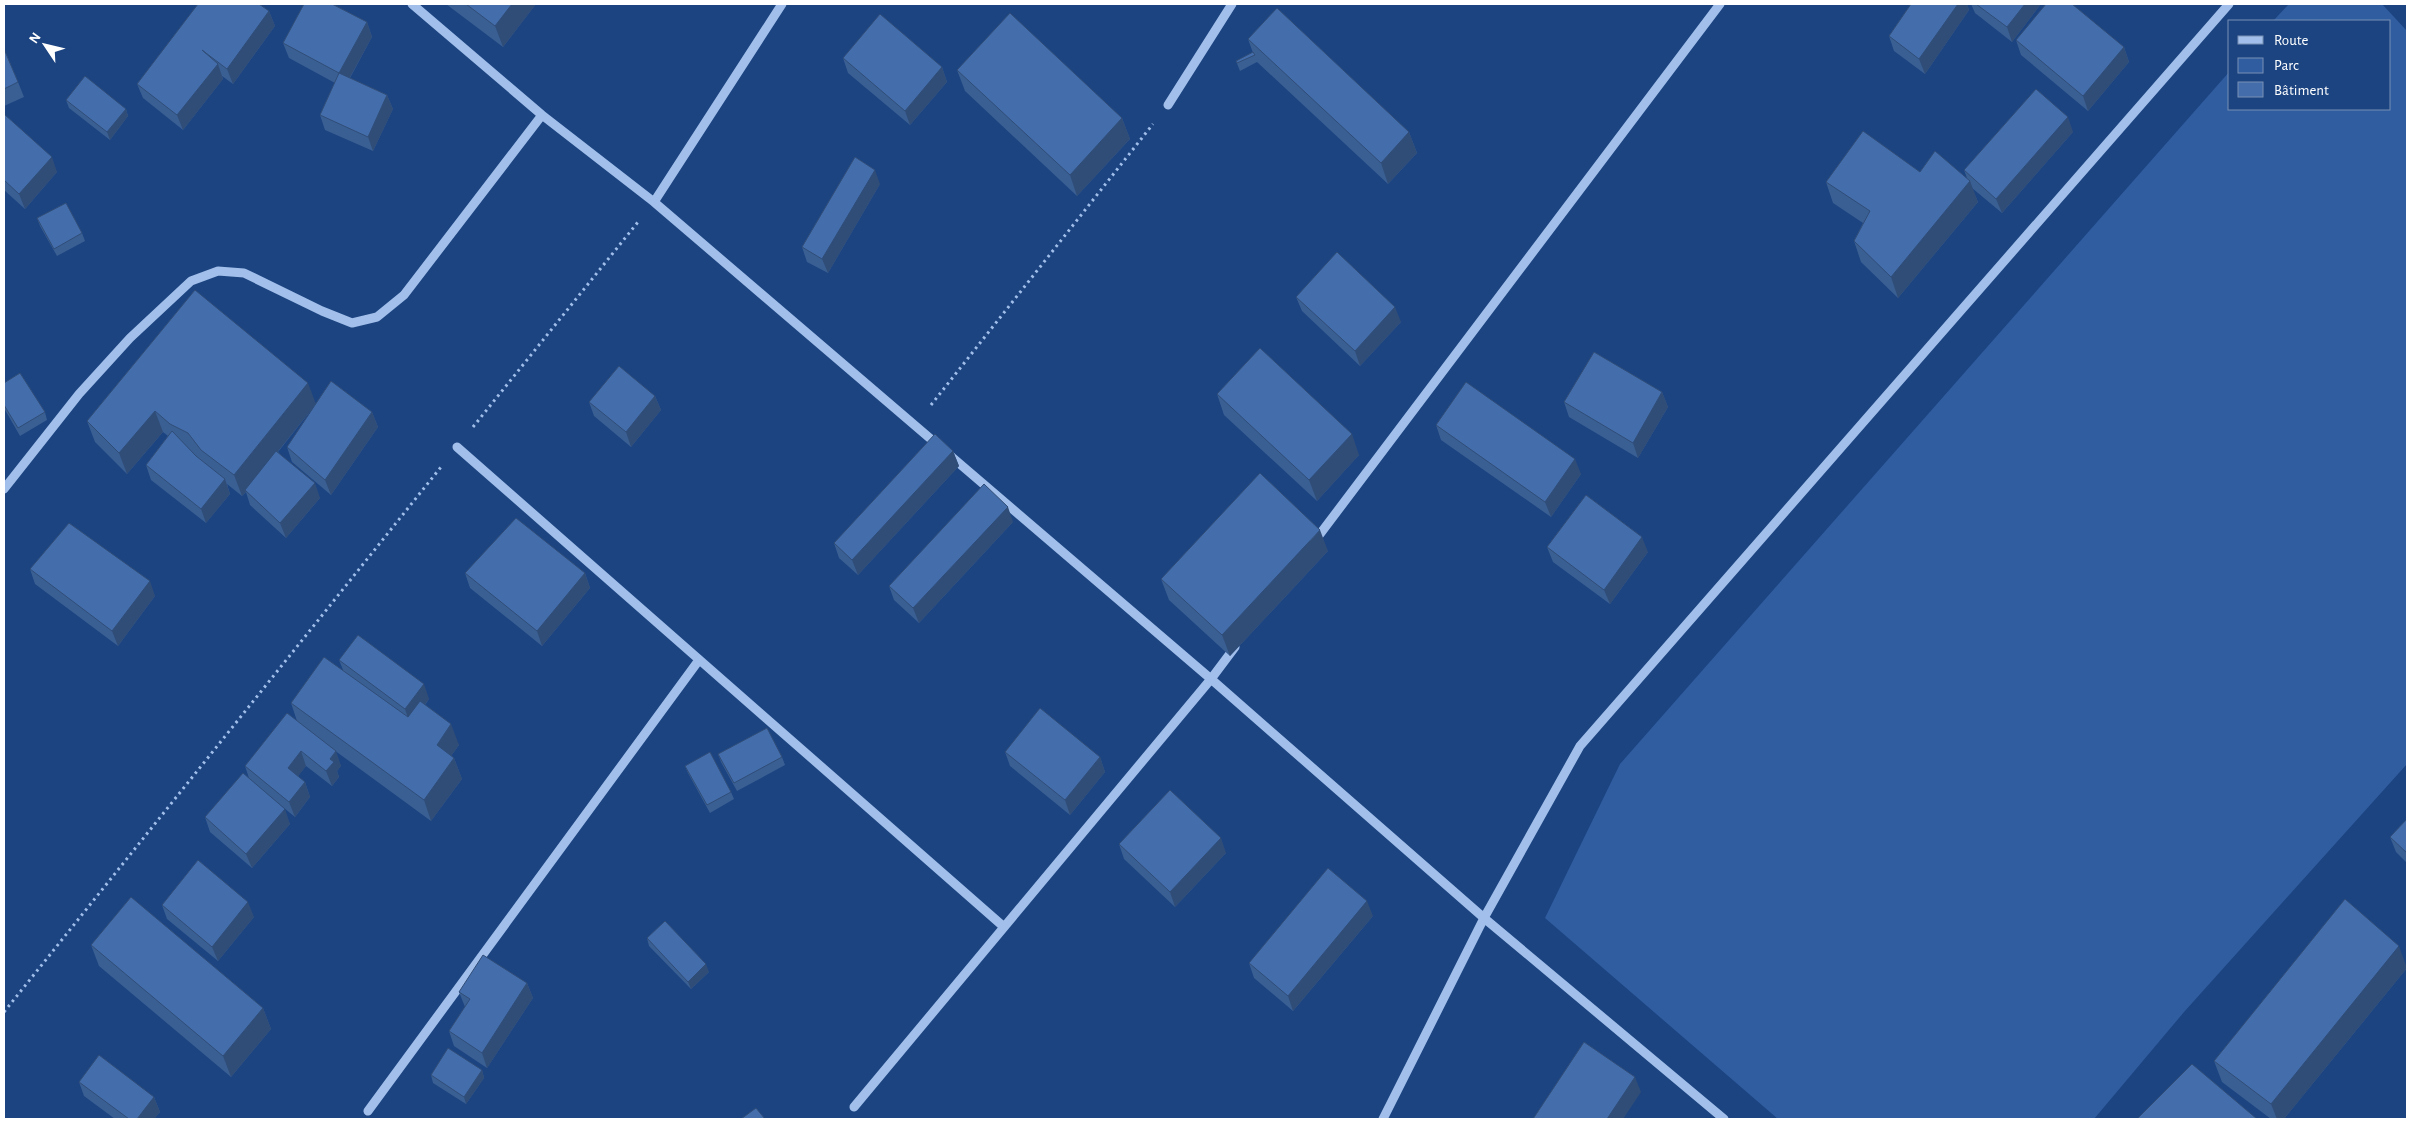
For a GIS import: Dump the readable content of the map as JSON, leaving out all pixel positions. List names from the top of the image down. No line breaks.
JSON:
{"legend":["Route","Parc","Bâtiment"],"north":"top left"}
